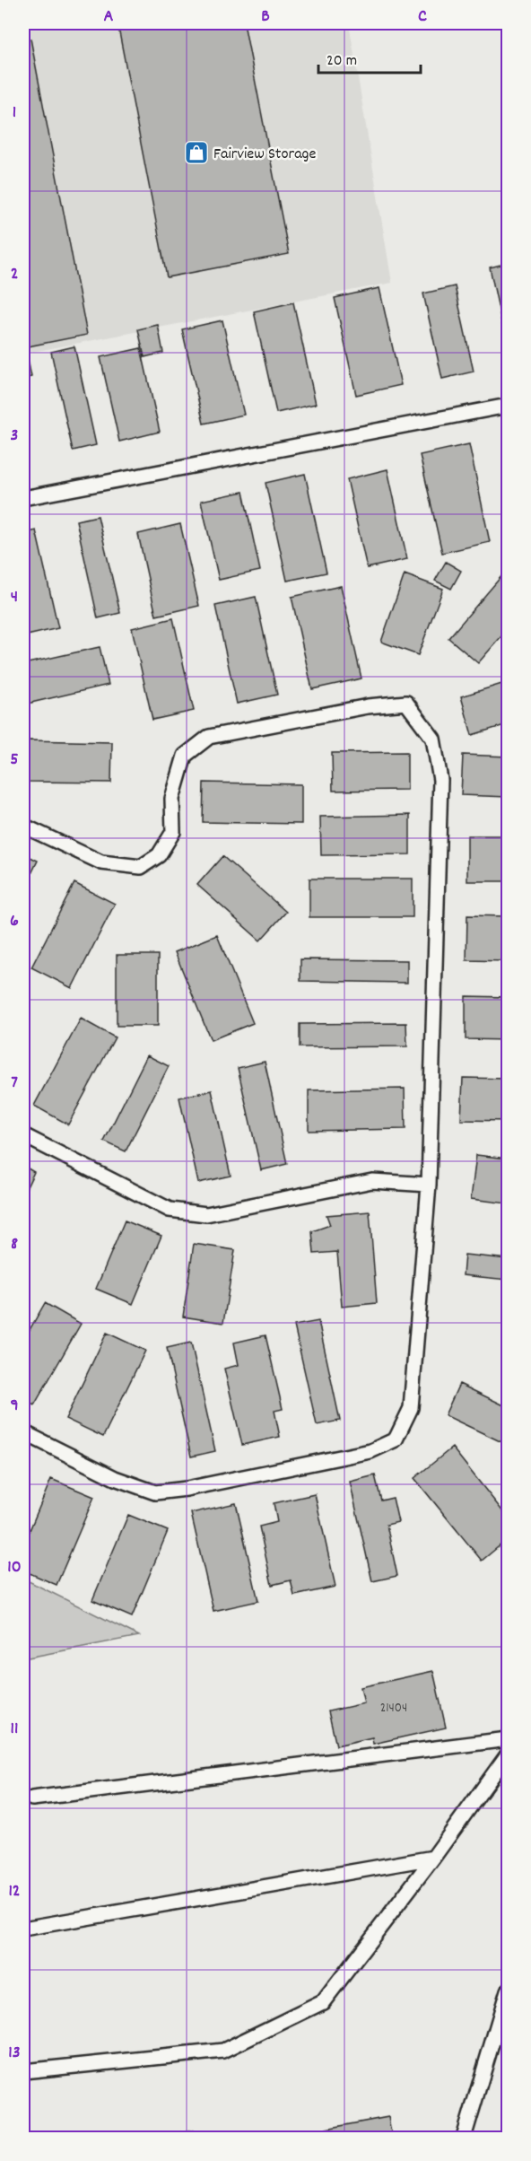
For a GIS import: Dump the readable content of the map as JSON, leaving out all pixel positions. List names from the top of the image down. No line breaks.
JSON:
{"places":{"shop":["Fairview Storage"]},"house_numbers":["21404"],"scale_bar":"20 m","grid":{"columns":["A","B","C"],"rows":["1","2","3","4","5","6","7","8","9","10","11","12","13"]}}
